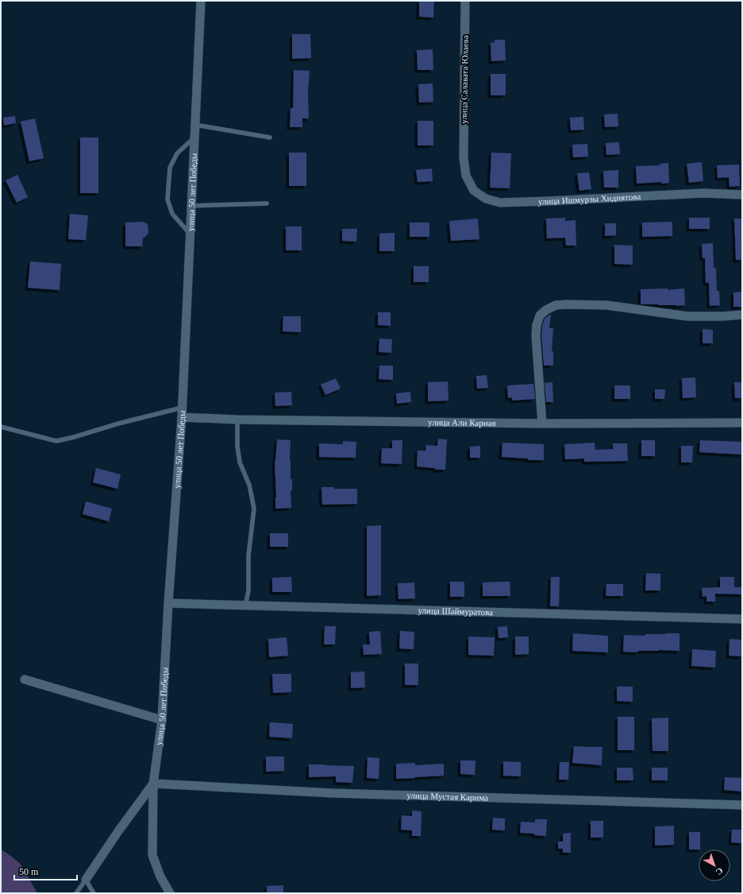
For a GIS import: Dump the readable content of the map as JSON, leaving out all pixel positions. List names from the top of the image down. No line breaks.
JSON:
{"streets":{"street":["улица Салавата Юлаева","улица 50 лет Победы","улица Ишмурзы Хидиятова","улица Али Карная","улица Шаймуратова","улица Мустая Карима"]},"crossings":[["улица Салавата Юлаева","улица Ишмурзы Хидиятова"],["улица 50 лет Победы","улица Али Карная"],["улица 50 лет Победы","улица Шаймуратова"],["улица 50 лет Победы","улица Мустая Карима"]],"scale_bar":"50 m","north":"bottom right"}
